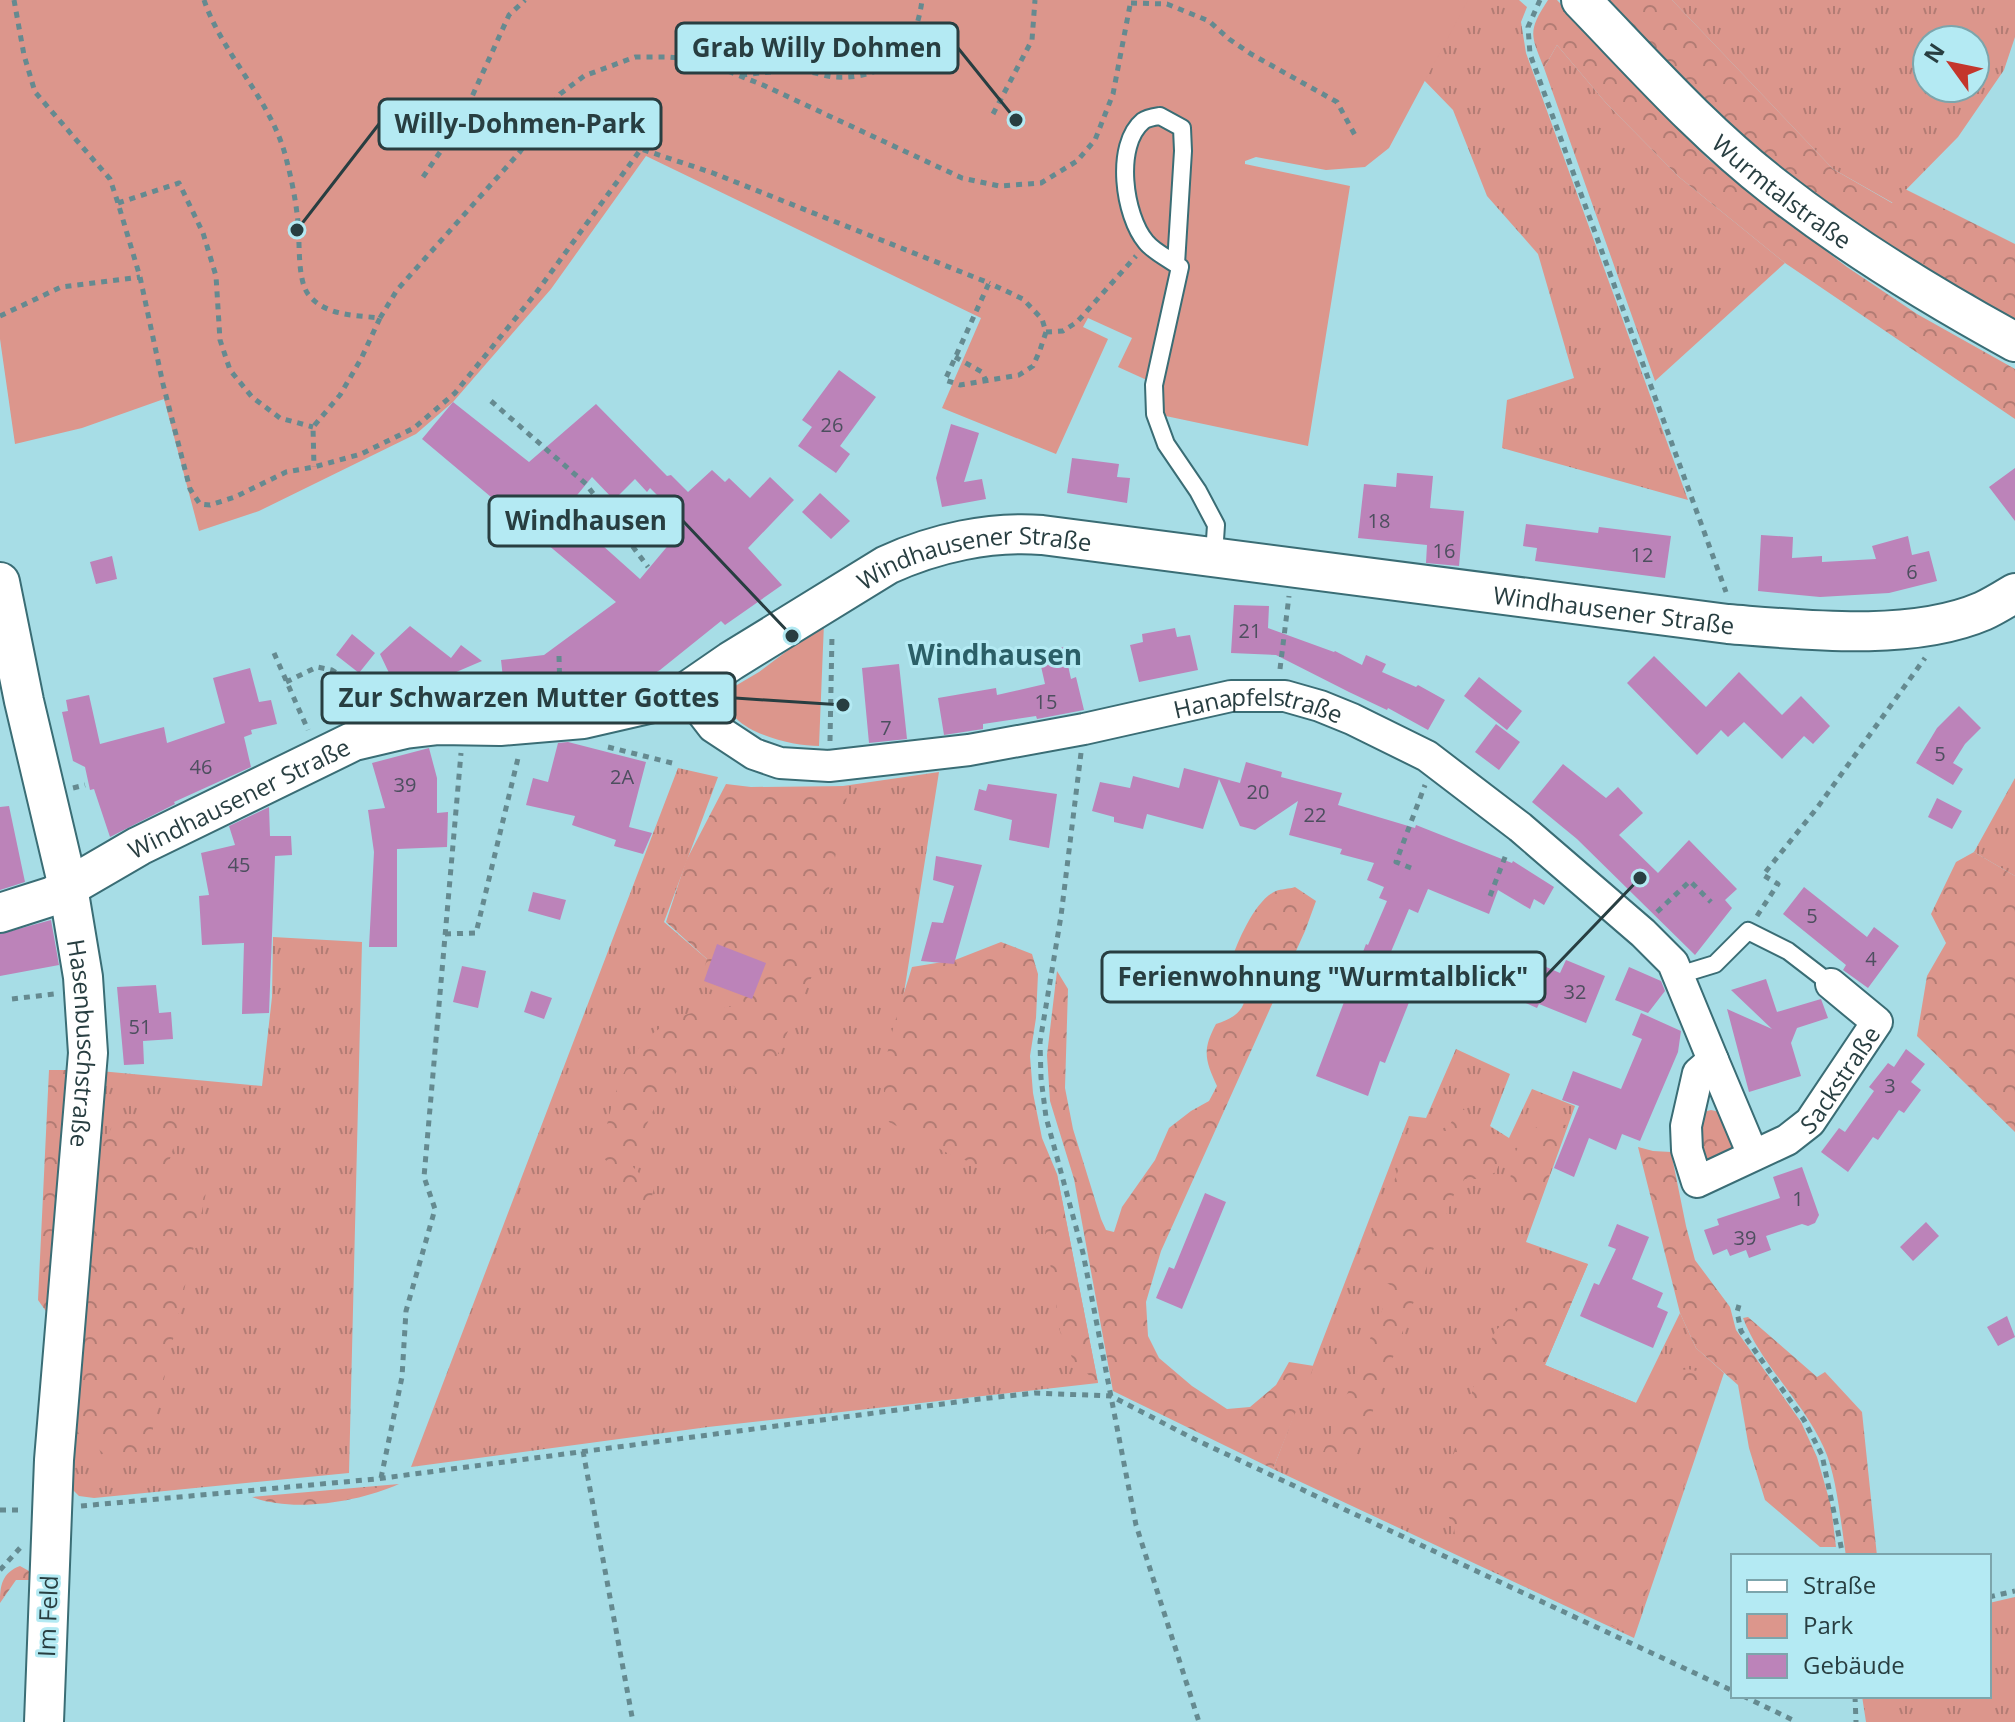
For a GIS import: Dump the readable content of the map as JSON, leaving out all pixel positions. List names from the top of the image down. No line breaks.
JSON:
{"streets":{"street":["Wurmtalstraße","Windhausener Straße","Hanapfelstraße","Hasenbuschstraße","Sackstraße","Im Feld"]},"crossings":[["Windhausener Straße","Hanapfelstraße"],["Windhausener Straße","Hasenbuschstraße"],["Hanapfelstraße","Sackstraße"],["Hasenbuschstraße","Im Feld"]],"districts":["Windhausen"],"places":["Grab Willy Dohmen","Willy-Dohmen-Park","Windhausen","Zur Schwarzen Mutter Gottes","Ferienwohnung \"Wurmtalblick\""],"house_numbers":["26","18","16","12","6","21","15","7","5","46","2A","39","20","22","45","5","4","32","51","3","1","39"],"legend":["Straße","Park","Gebäude"],"north":"top left"}
